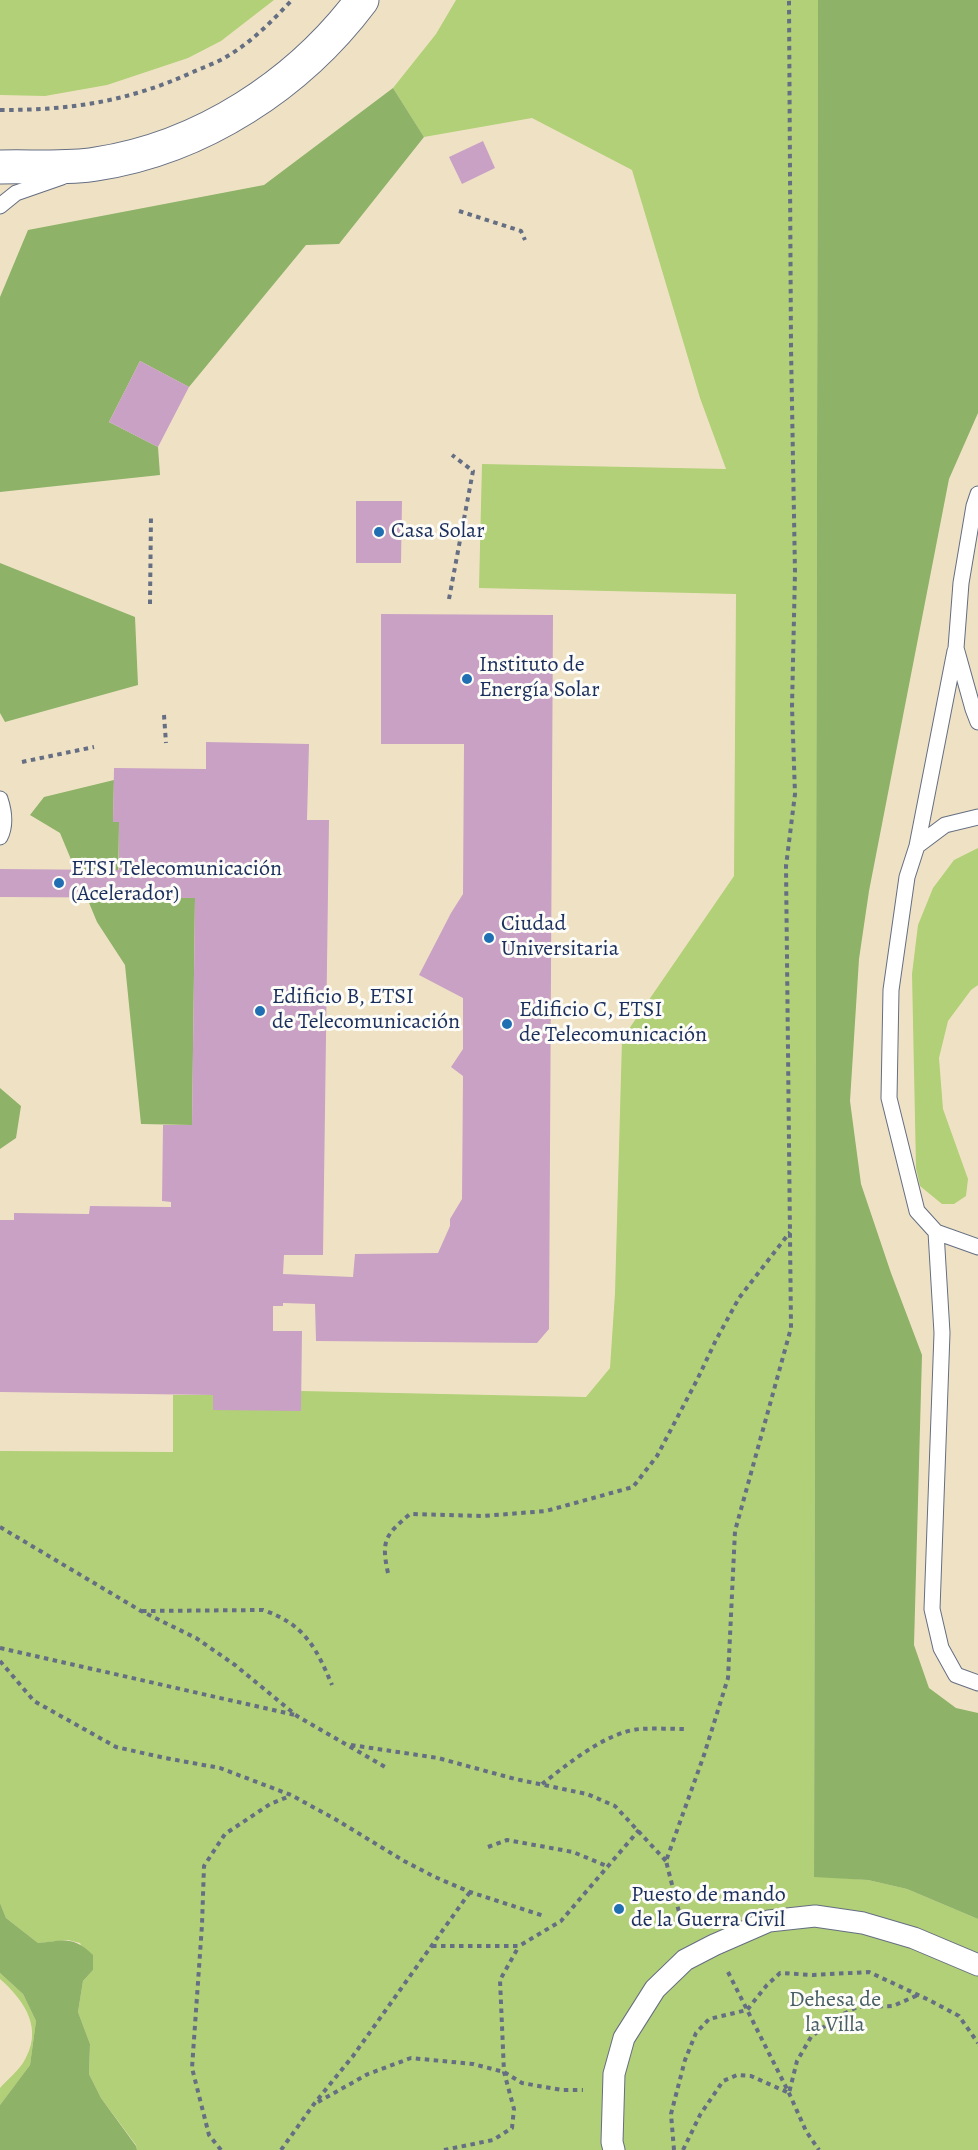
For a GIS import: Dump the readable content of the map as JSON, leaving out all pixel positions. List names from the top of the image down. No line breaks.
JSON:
{"parks":["Dehesa de la Villa"],"places":["Casa Solar","Instituto de Energía Solar","ETSI Telecomunicación (Acelerador)","Ciudad Universitaria","Edificio B, ETSI de Telecomunicación","Edificio C, ETSI de Telecomunicación","Puesto de mando de la Guerra Civil"]}
